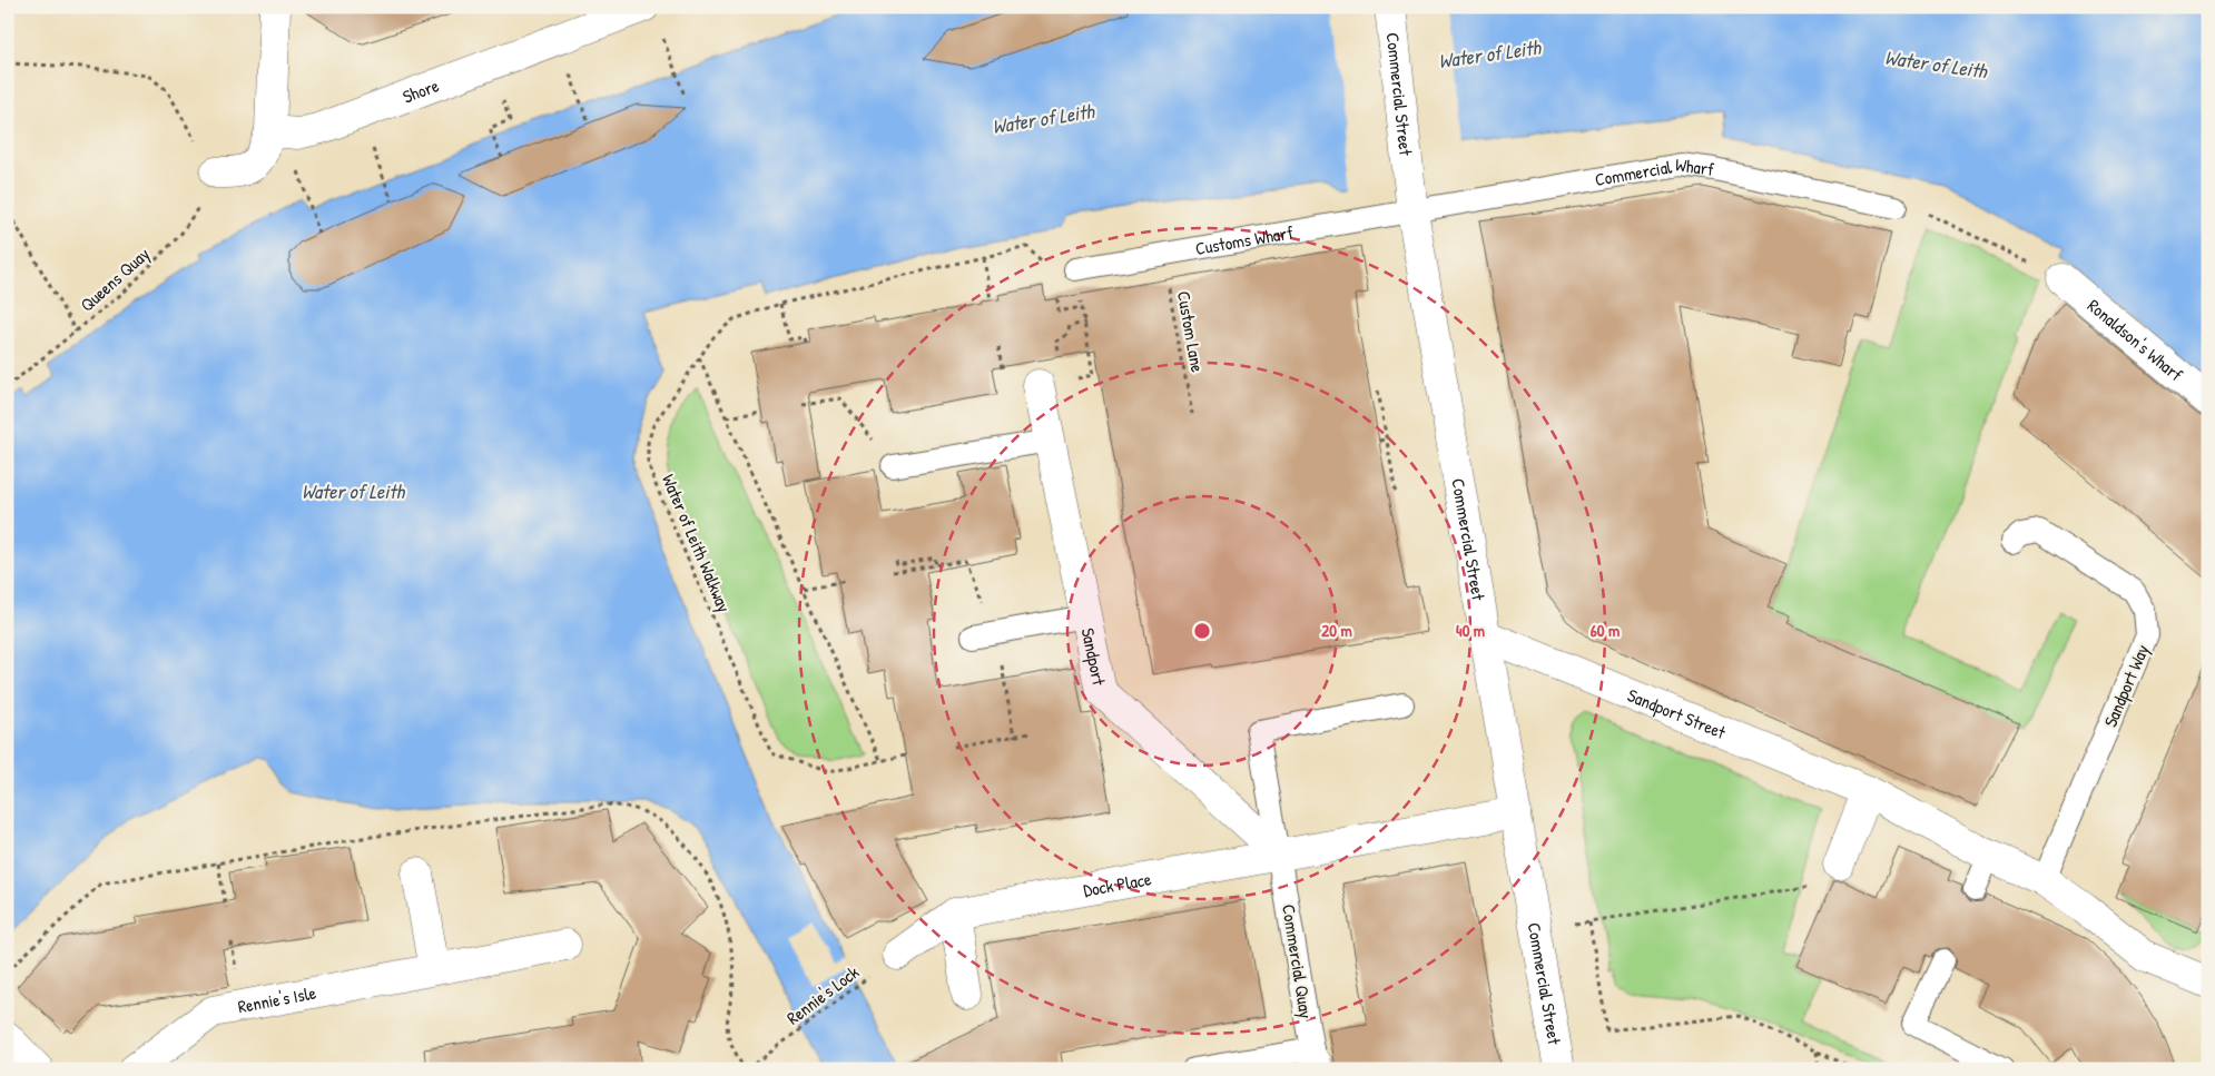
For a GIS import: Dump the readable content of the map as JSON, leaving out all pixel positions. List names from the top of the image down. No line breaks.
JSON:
{"streets":{"street":["Shore","Commercial Street","Ronaldson's Wharf","Sandport","Sandport Street","Dock Place","Rennie's Isle"],"lane":["Commercial Wharf","Customs Wharf","Sandport Way","Commercial Quay"],"path":["Queens Quay","Custom Lane","Water of Leith Walkway","Rennie's Lock"]},"crossings":[["Commercial Street","Commercial Wharf"],["Commercial Street","Customs Wharf"],["Commercial Street","Sandport Street"],["Commercial Street","Dock Place"],["Commercial Wharf","Customs Wharf"],["Customs Wharf","Custom Lane"],["Customs Wharf","Water of Leith Walkway"],["Sandport","Dock Place"],["Sandport","Commercial Quay"],["Dock Place","Commercial Quay"],["Dock Place","Rennie's Lock"]],"water":["Water of Leith"],"rings":["20 m","40 m","60 m"]}
